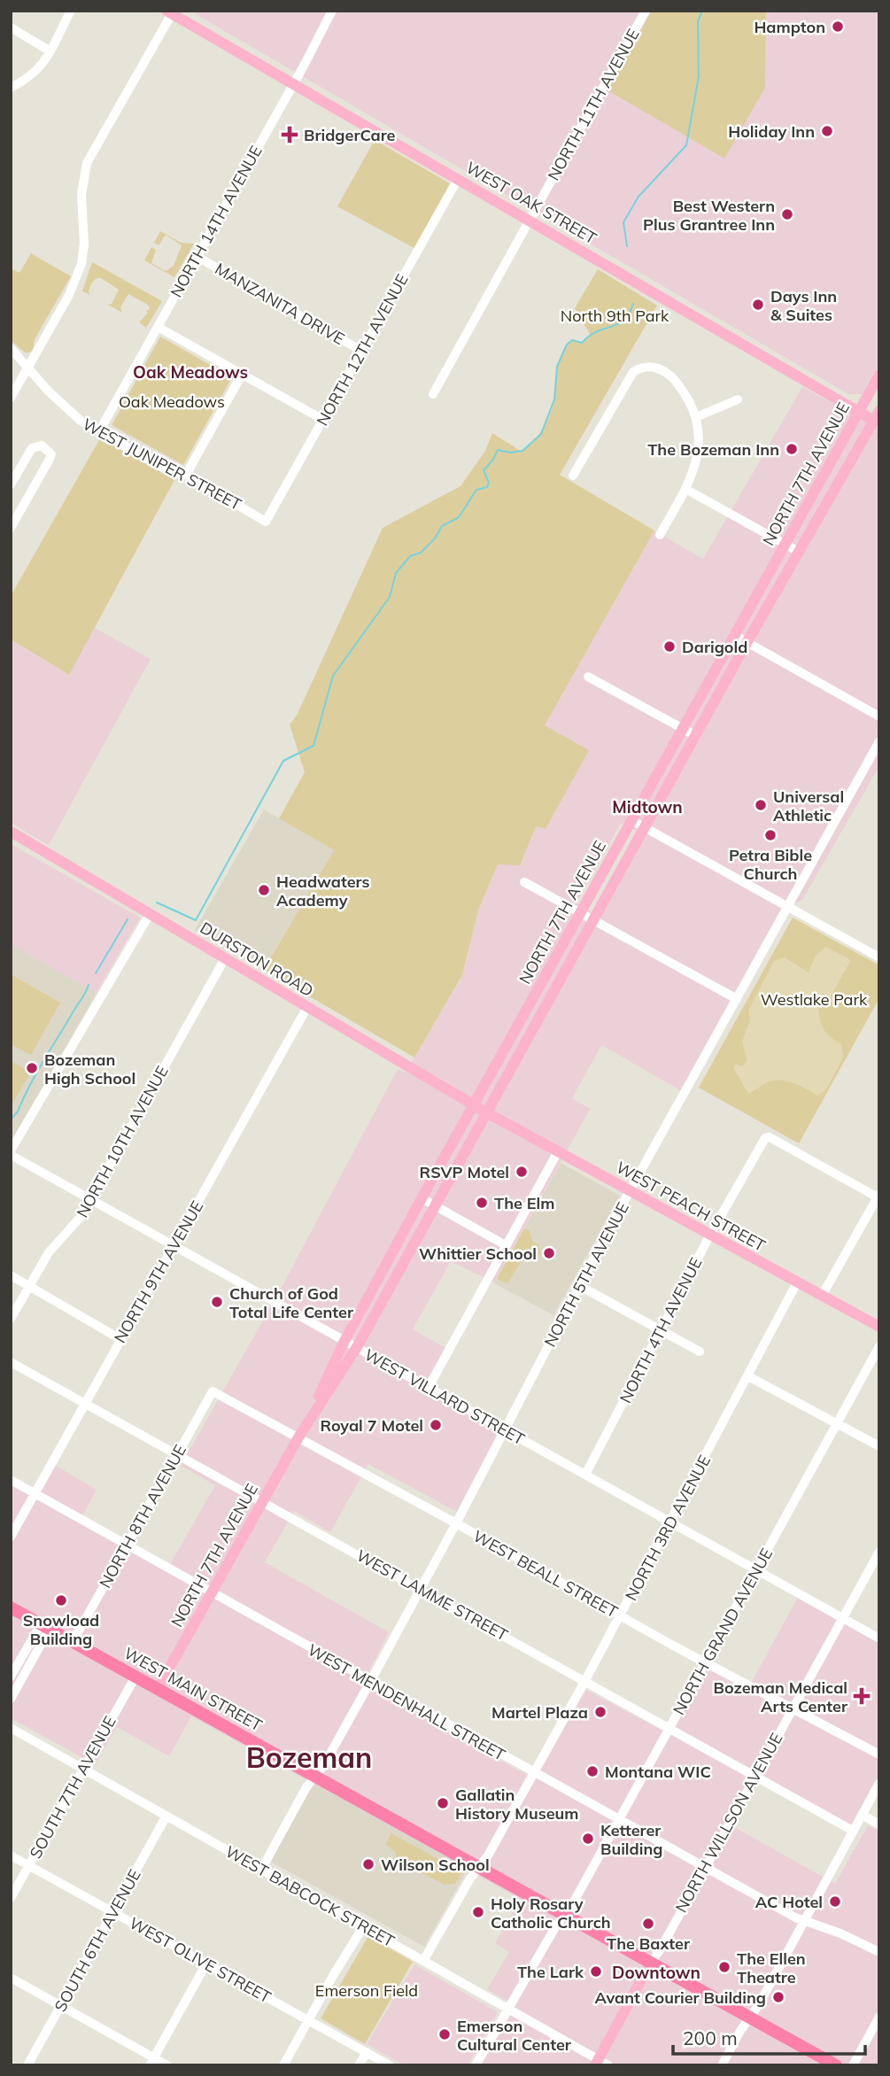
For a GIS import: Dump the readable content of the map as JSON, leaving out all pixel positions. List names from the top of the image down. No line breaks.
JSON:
{"streets":{"highway":["WEST MAIN STREET"],"main road":["WEST OAK STREET","NORTH 7TH AVENUE","DURSTON ROAD","WEST PEACH STREET"],"street":["NORTH 11TH AVENUE","NORTH 14TH AVENUE","MANZANITA DRIVE","NORTH 12TH AVENUE","WEST JUNIPER STREET","NORTH 10TH AVENUE","NORTH 9TH AVENUE","NORTH 5TH AVENUE","NORTH 4TH AVENUE","WEST VILLARD STREET","NORTH 8TH AVENUE","NORTH 3RD AVENUE","WEST BEALL STREET","WEST LAMME STREET","NORTH GRAND AVENUE","WEST MENDENHALL STREET","SOUTH 7TH AVENUE","NORTH WILLSON AVENUE","WEST BABCOCK STREET","SOUTH 6TH AVENUE","WEST OLIVE STREET"]},"crossings":[["NORTH 11TH AVENUE","WEST OAK STREET"],["WEST OAK STREET","NORTH 14TH AVENUE"],["WEST OAK STREET","NORTH 12TH AVENUE"],["WEST OAK STREET","NORTH 7TH AVENUE"],["NORTH 14TH AVENUE","MANZANITA DRIVE"],["NORTH 14TH AVENUE","WEST JUNIPER STREET"],["MANZANITA DRIVE","NORTH 12TH AVENUE"],["NORTH 12TH AVENUE","WEST JUNIPER STREET"],["NORTH 7TH AVENUE","DURSTON ROAD"],["NORTH 7TH AVENUE","WEST PEACH STREET"],["NORTH 7TH AVENUE","WEST VILLARD STREET"],["NORTH 7TH AVENUE","WEST BEALL STREET"],["NORTH 7TH AVENUE","WEST LAMME STREET"],["NORTH 7TH AVENUE","WEST MAIN STREET"],["NORTH 7TH AVENUE","WEST MENDENHALL STREET"],["DURSTON ROAD","NORTH 10TH AVENUE"],["DURSTON ROAD","WEST PEACH STREET"],["DURSTON ROAD","NORTH 9TH AVENUE"],["NORTH 10TH AVENUE","WEST VILLARD STREET"],["WEST PEACH STREET","NORTH 5TH AVENUE"],["WEST PEACH STREET","NORTH 4TH AVENUE"],["WEST PEACH STREET","NORTH 3RD AVENUE"],["NORTH 9TH AVENUE","WEST VILLARD STREET"],["NORTH 9TH AVENUE","WEST LAMME STREET"],["NORTH 9TH AVENUE","WEST MENDENHALL STREET"],["NORTH 5TH AVENUE","WEST VILLARD STREET"],["NORTH 5TH AVENUE","WEST BEALL STREET"],["NORTH 5TH AVENUE","WEST LAMME STREET"],["NORTH 5TH AVENUE","WEST MAIN STREET"],["NORTH 5TH AVENUE","WEST MENDENHALL STREET"],["NORTH 5TH AVENUE","WEST BABCOCK STREET"],["NORTH 4TH AVENUE","WEST VILLARD STREET"],["WEST VILLARD STREET","NORTH 3RD AVENUE"],["WEST VILLARD STREET","NORTH GRAND AVENUE"],["WEST VILLARD STREET","NORTH WILLSON AVENUE"],["NORTH 8TH AVENUE","WEST BEALL STREET"],["NORTH 8TH AVENUE","WEST LAMME STREET"],["NORTH 8TH AVENUE","WEST MAIN STREET"],["NORTH 8TH AVENUE","WEST MENDENHALL STREET"],["NORTH 3RD AVENUE","WEST BEALL STREET"],["NORTH 3RD AVENUE","WEST LAMME STREET"],["NORTH 3RD AVENUE","WEST MAIN STREET"],["NORTH 3RD AVENUE","WEST MENDENHALL STREET"],["NORTH 3RD AVENUE","WEST BABCOCK STREET"],["WEST BEALL STREET","NORTH GRAND AVENUE"],["WEST BEALL STREET","NORTH WILLSON AVENUE"],["WEST LAMME STREET","NORTH GRAND AVENUE"],["WEST LAMME STREET","NORTH WILLSON AVENUE"],["NORTH GRAND AVENUE","WEST MAIN STREET"],["NORTH GRAND AVENUE","WEST MENDENHALL STREET"],["NORTH GRAND AVENUE","WEST BABCOCK STREET"],["WEST MAIN STREET","SOUTH 7TH AVENUE"],["WEST MAIN STREET","NORTH WILLSON AVENUE"],["WEST MENDENHALL STREET","NORTH WILLSON AVENUE"],["SOUTH 7TH AVENUE","WEST BABCOCK STREET"],["SOUTH 7TH AVENUE","WEST OLIVE STREET"],["WEST BABCOCK STREET","SOUTH 6TH AVENUE"],["SOUTH 6TH AVENUE","WEST OLIVE STREET"]],"districts":["Oak Meadows","Midtown","Bozeman","Downtown"],"parks":["North 9th Park","Oak Meadows","Westlake Park","Emerson Field"],"places":{"other":["Hampton","Holiday Inn","Best Western Plus Grantree Inn","Days Inn & Suites","The Bozeman Inn","Darigold","Universal Athletic","Petra Bible Church","Headwaters Academy","Bozeman High School","RSVP Motel","The Elm","Whittier School","Church of God Total Life Center","Royal 7 Motel","Snowload Building","Martel Plaza","Montana WIC","Gallatin History Museum","Ketterer Building","Wilson School","AC Hotel","Holy Rosary Catholic Church","The Baxter","The Ellen Theatre","The Lark","Avant Courier Building","Emerson Cultural Center"],"health":["BridgerCare","Bozeman Medical Arts Center"]},"scale_bar":"200 m"}
